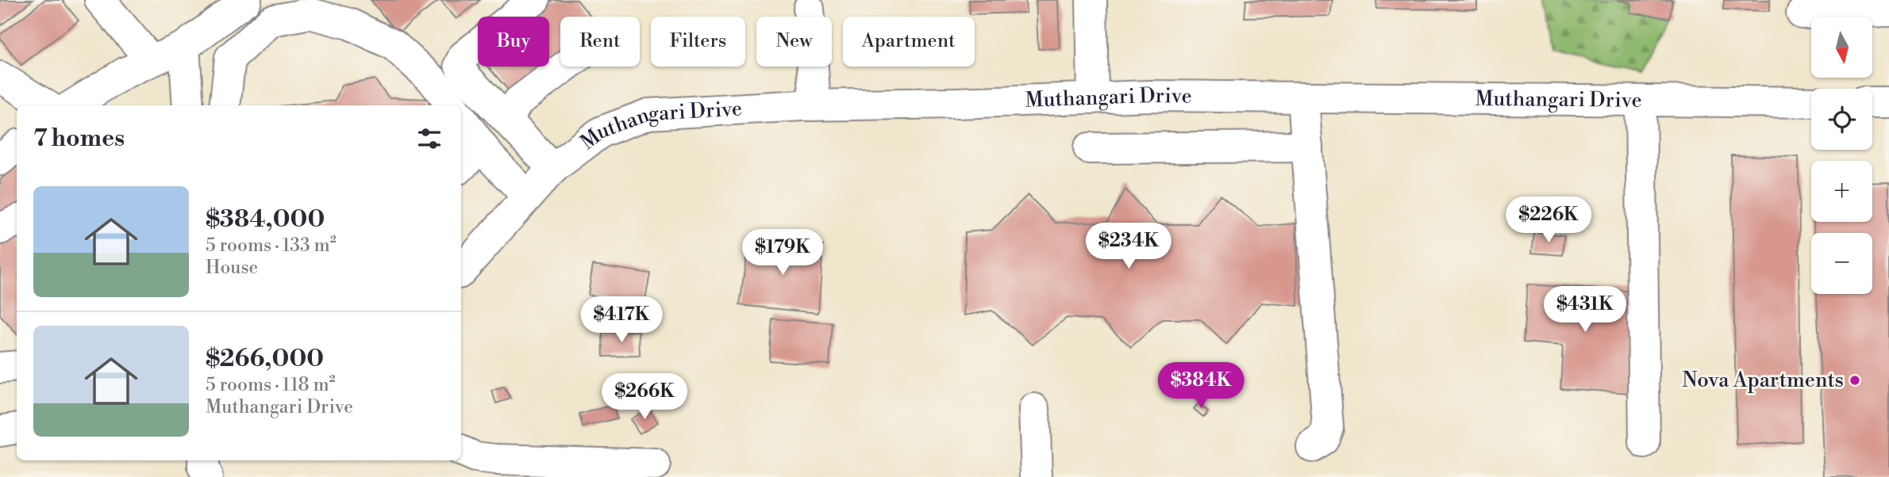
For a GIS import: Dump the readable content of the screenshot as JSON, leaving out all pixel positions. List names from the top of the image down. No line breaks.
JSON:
{"streets":{"street":["Muthangari Drive"]},"places":["Nova Apartments"],"north":"bottom","page":{"map_buttons":["+","−"],"chip":["Buy","Rent","Filters","New","Apartment"],"heading":"7 homes","list":[{"name":"$384,000","note":"5 rooms · 133 m² · House"},{"name":"$266,000","note":"5 rooms · 118 m² · Muthangari Drive"}],"price":["$226K","$234K","$179K","$431K","$417K","$384K","$266K"]}}
